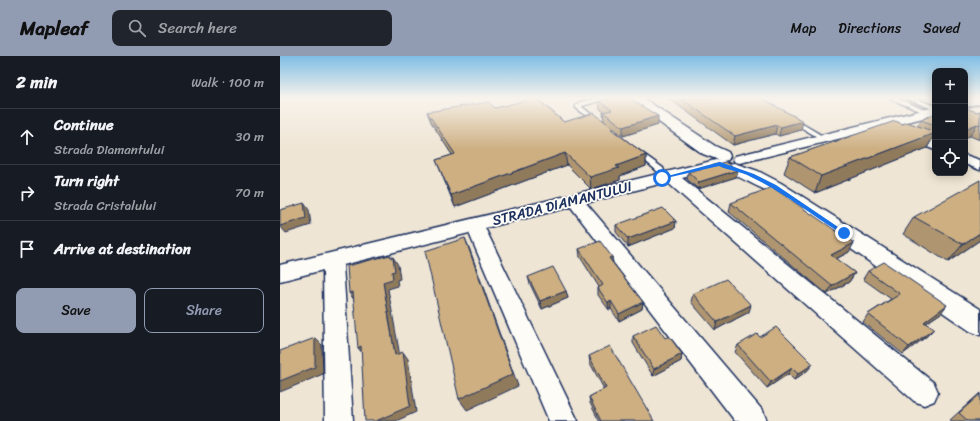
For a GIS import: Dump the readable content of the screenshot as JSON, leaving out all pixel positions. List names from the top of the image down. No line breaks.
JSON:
{"streets":{"street":["STRADA DIAMANTULUI"]},"page":{"header":"Mapleaf","search":"Search here","nav":["Map","Directions","Saved"],"heading":["2 min","Walk · 100 m"],"map_buttons":["+","−"],"list":[["Continue","Strada Diamantului","30 m"],["Turn right","Strada Cristalului","70 m"],"Arrive at destination"],"buttons":["Save","Share"]}}
